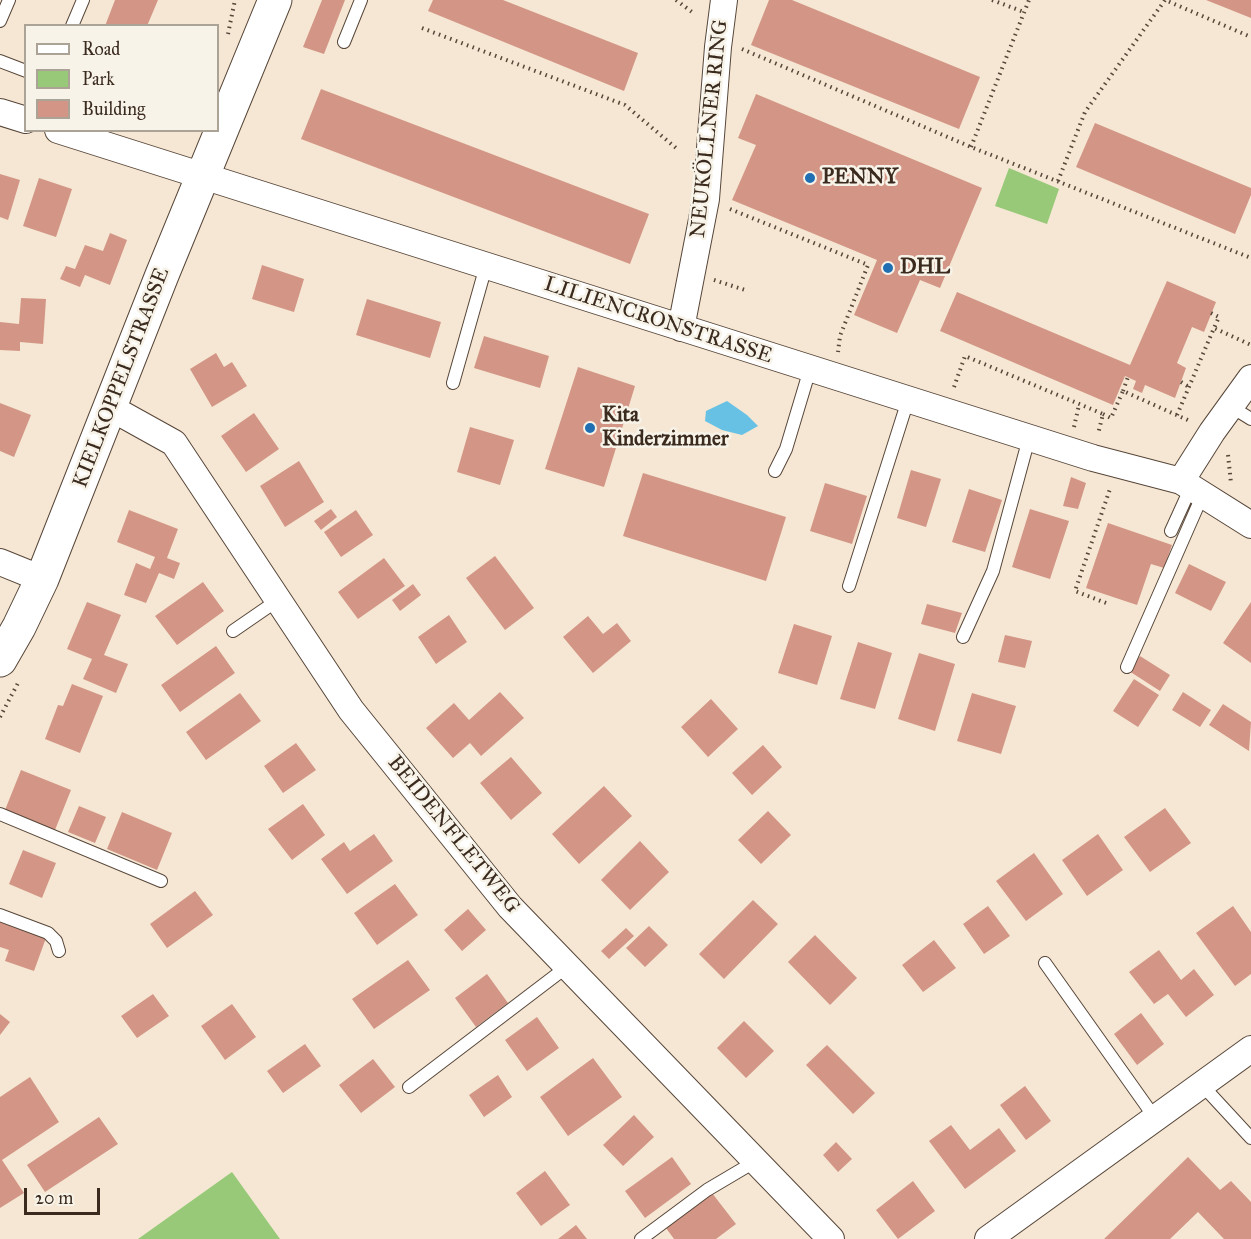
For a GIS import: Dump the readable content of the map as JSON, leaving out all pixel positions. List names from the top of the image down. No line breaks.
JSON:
{"streets":{"street":["NEUKÖLLNER RING","LILIENCRONSTRASSE","KIELKOPPELSTRASSE","BEIDENFLETWEG"]},"crossings":[["NEUKÖLLNER RING","LILIENCRONSTRASSE"],["LILIENCRONSTRASSE","KIELKOPPELSTRASSE"],["KIELKOPPELSTRASSE","BEIDENFLETWEG"]],"places":["PENNY","DHL","Kita Kinderzimmer"],"legend":["Road","Park","Building"],"scale_bar":"20 m"}
